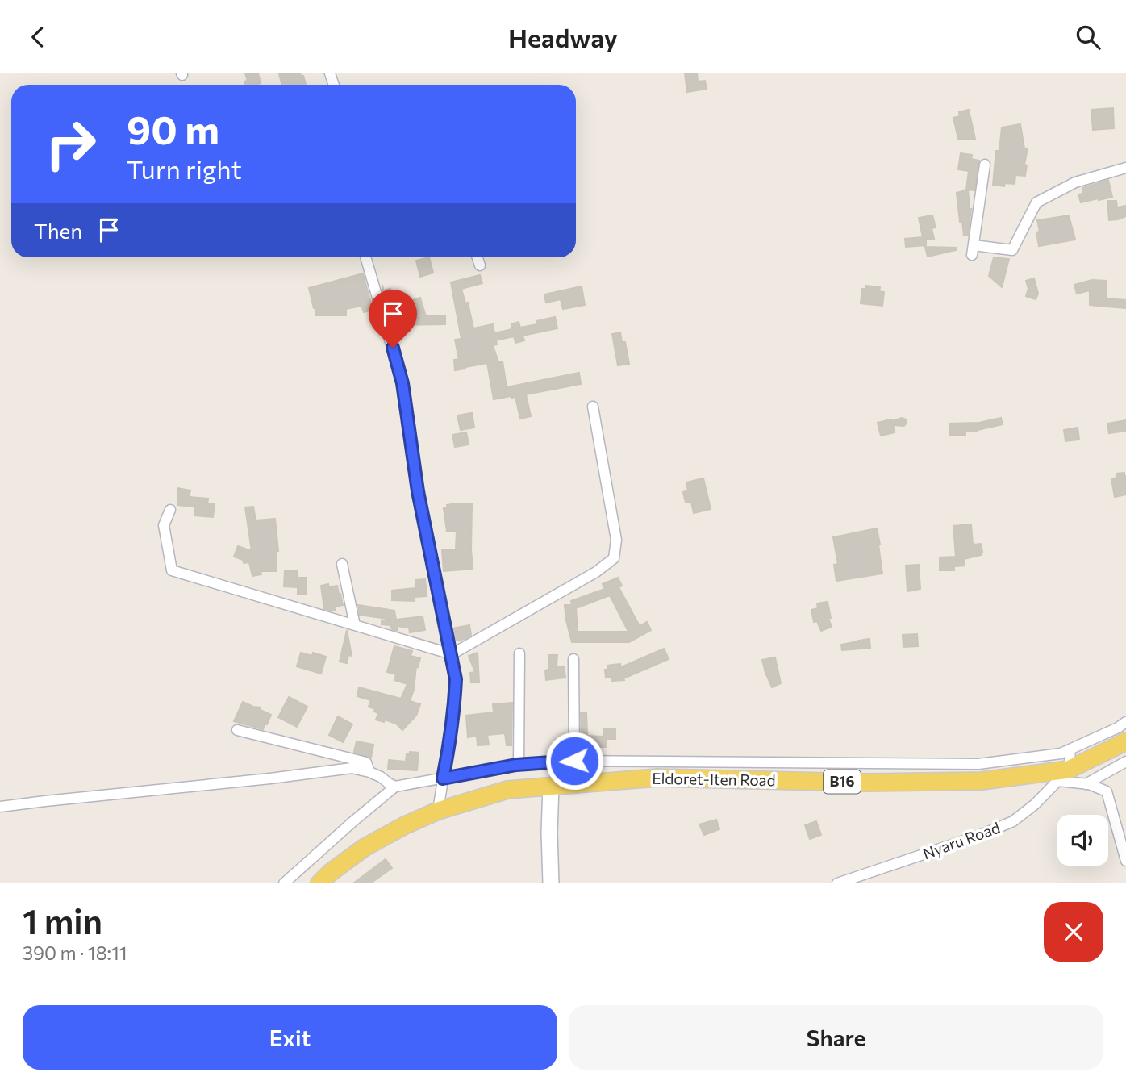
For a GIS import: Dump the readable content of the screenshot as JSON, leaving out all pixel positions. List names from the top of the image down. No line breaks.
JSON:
{"streets":{"main road":["Eldoret-Iten Road","B16"],"street":["Nyaru Road"]},"crossings":[["Eldoret-Iten Road","Nyaru Road"]],"page":{"header":"Headway","turn":["90 m","Turn right"],"then":"Then","heading":["1 min","390 m · 18:11"],"buttons":["Exit","Share"]}}
